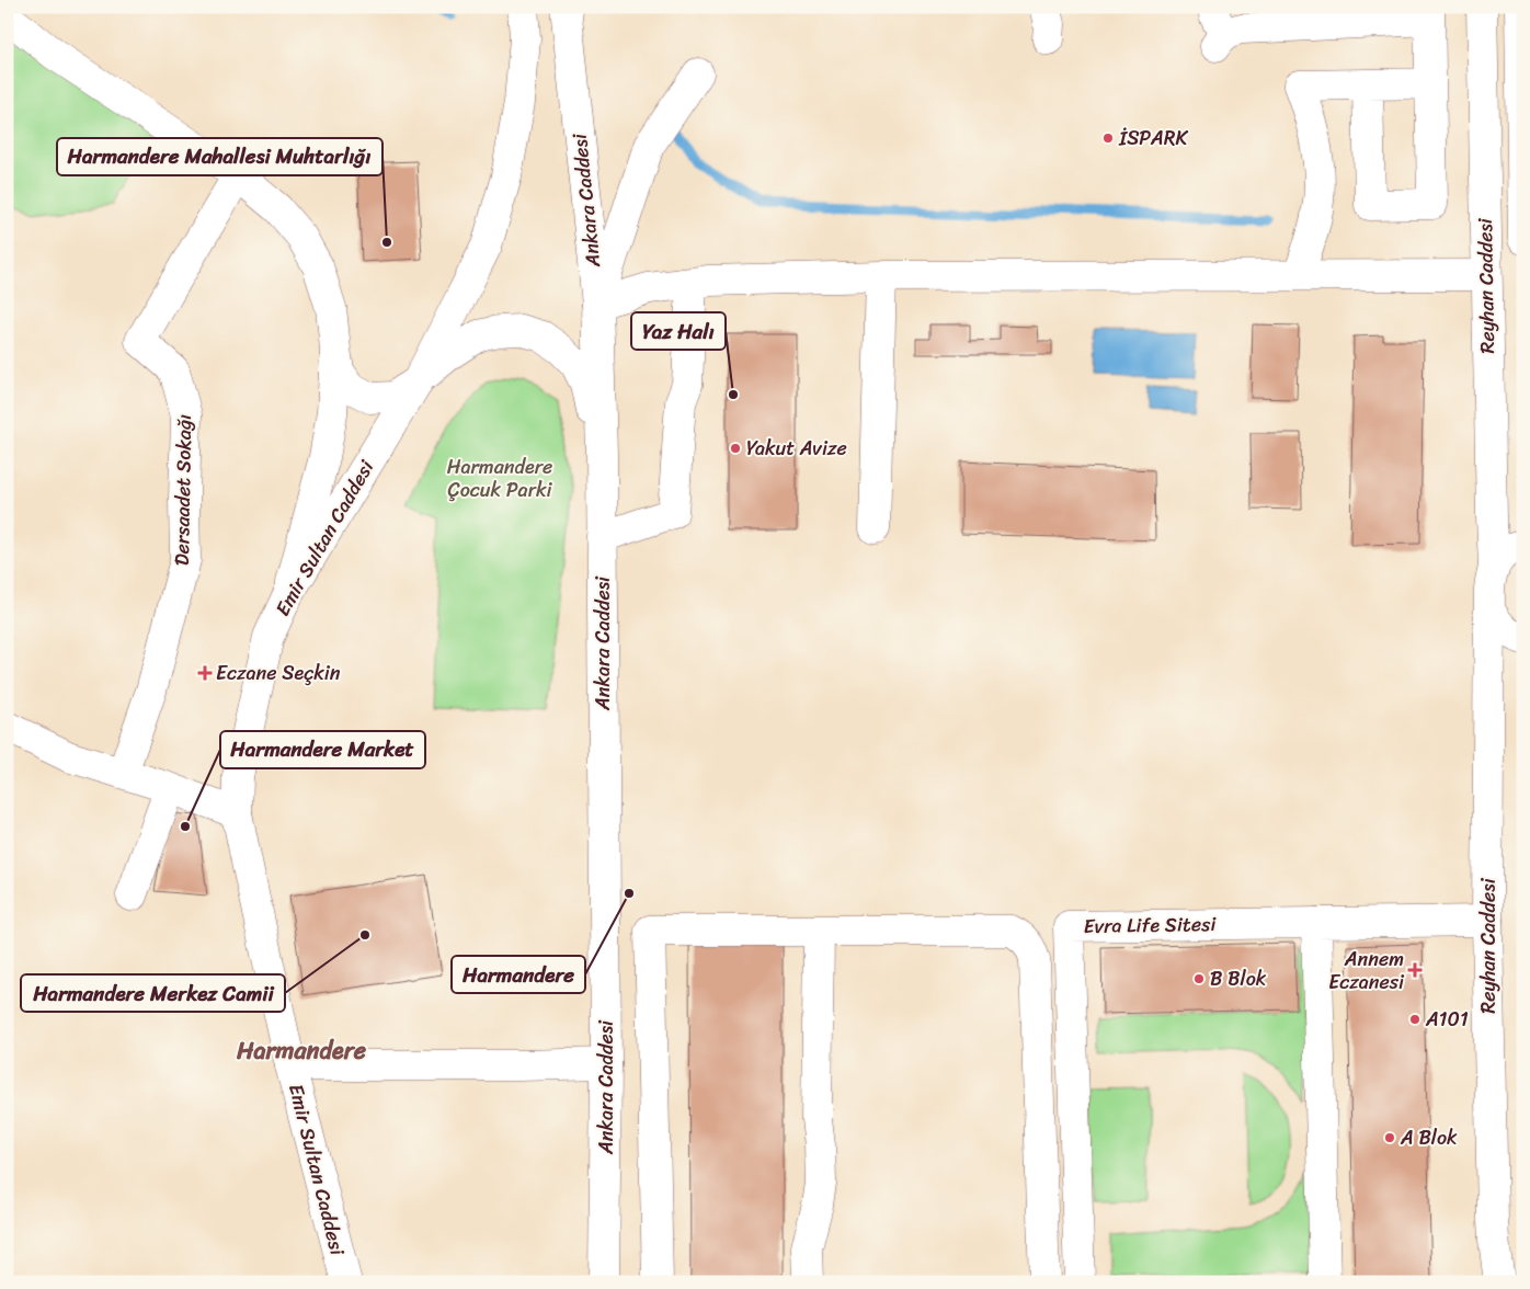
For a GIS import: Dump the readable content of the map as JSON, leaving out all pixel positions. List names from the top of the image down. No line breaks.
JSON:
{"streets":{"main road":["Ankara Caddesi","Reyhan Caddesi","Dersaadet Sokağı","Emir Sultan Caddesi","Evra Life Sitesi"]},"crossings":[["Reyhan Caddesi","Evra Life Sitesi"]],"districts":["Harmandere"],"parks":["Harmandere Çocuk Parki"],"places":{"other":["İSPARK","Harmandere Mahallesi Muhtarlığı","Yaz Halı","Yakut Avize","Harmandere Market","Harmandere","Harmandere Merkez Camii","B Blok","A101","A Blok"],"health":["Eczane Seçkin","Annem Eczanesi"]}}
